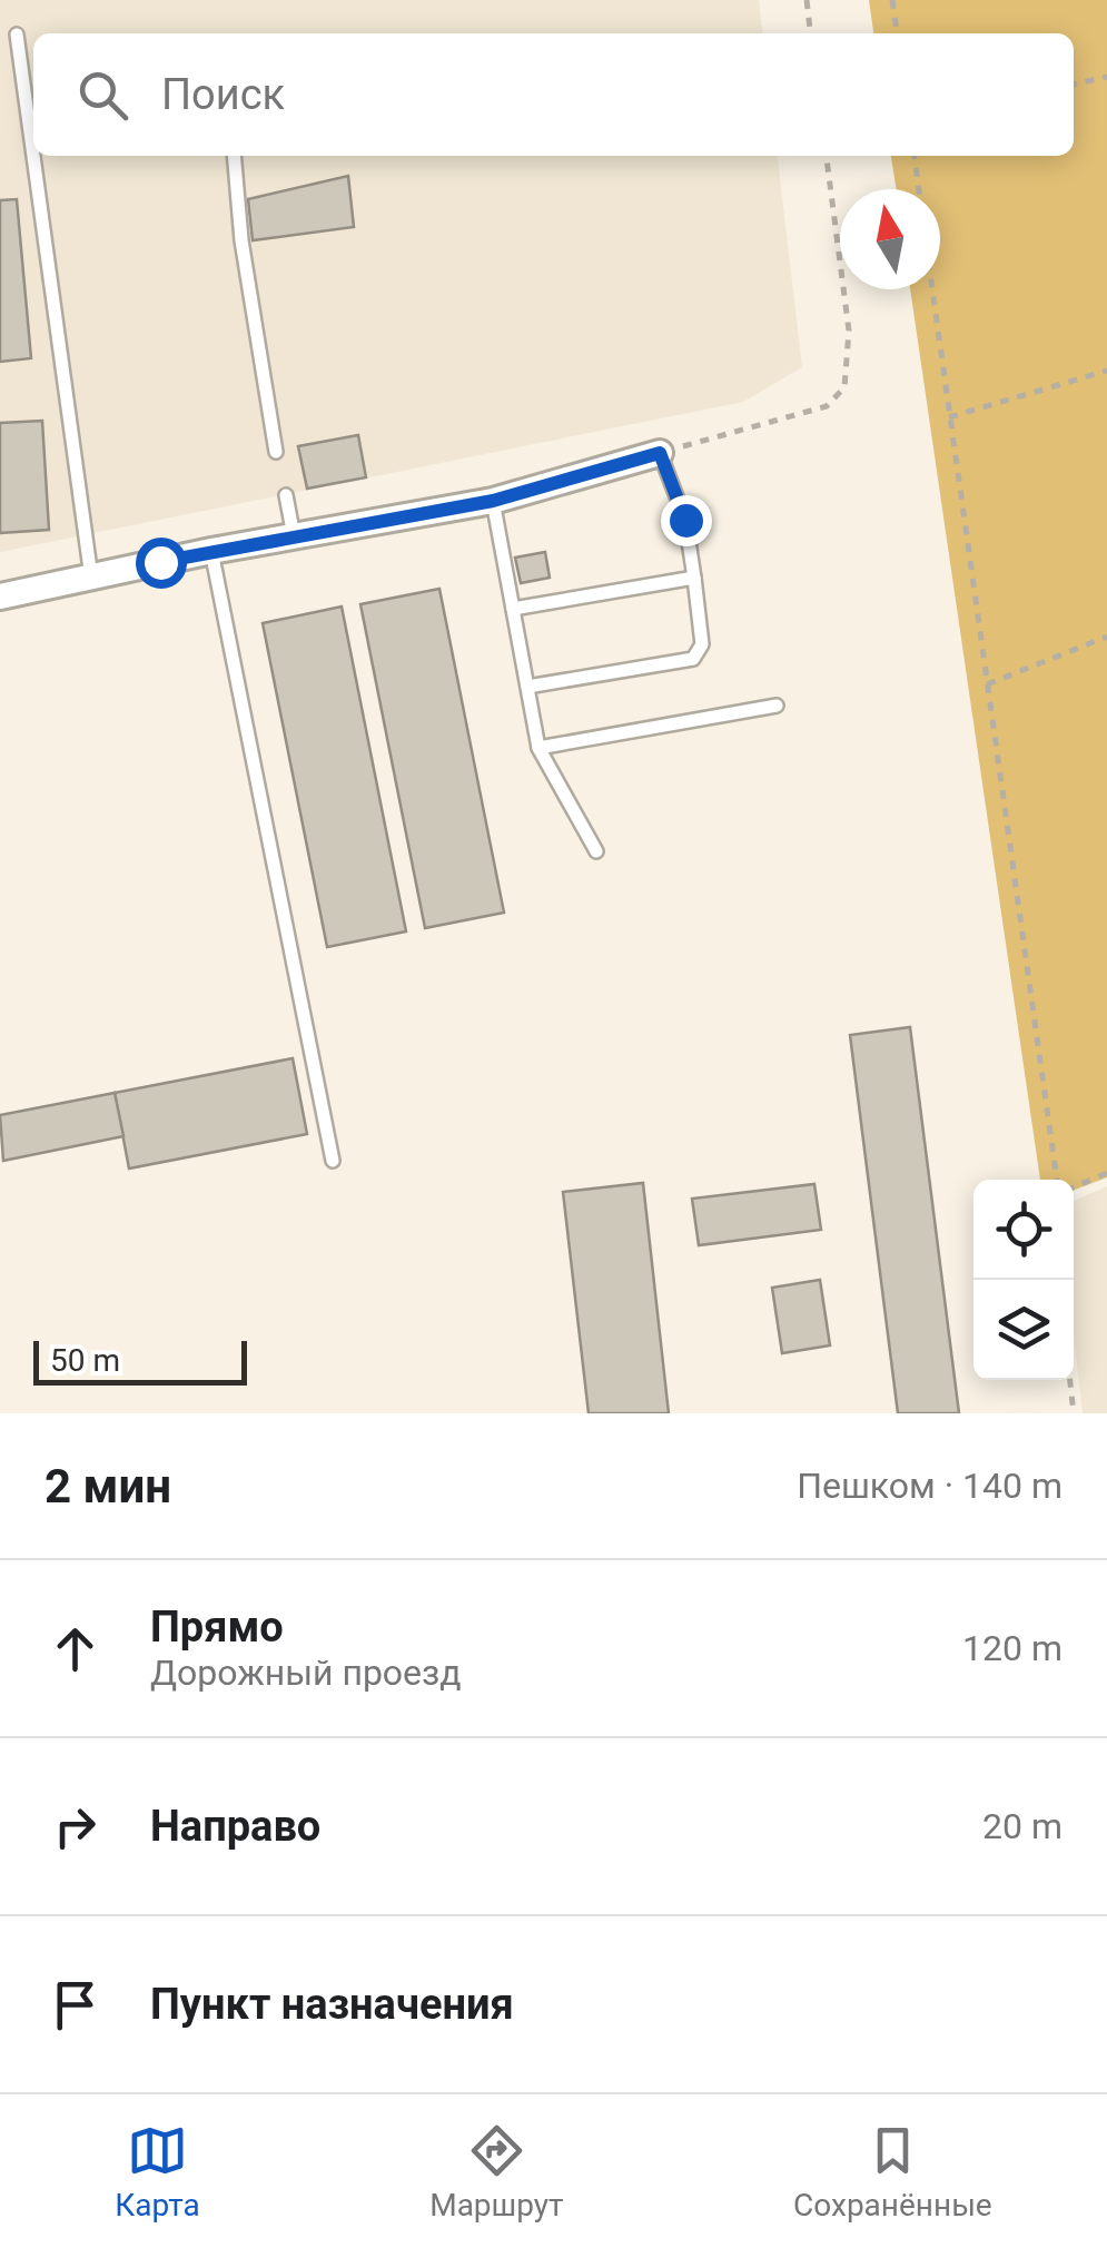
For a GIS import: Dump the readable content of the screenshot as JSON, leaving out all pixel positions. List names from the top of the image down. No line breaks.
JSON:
{"scale_bar":"50 m","north":"top","page":{"search":"Поиск","scale":"50 m","heading":["2 мин","Пешком · 140 m"],"list":[["Прямо","Дорожный проезд","120 m"],["Направо","20 m"],"Пункт назначения"],"nav":["Карта","Маршрут","Сохранённые"]}}
